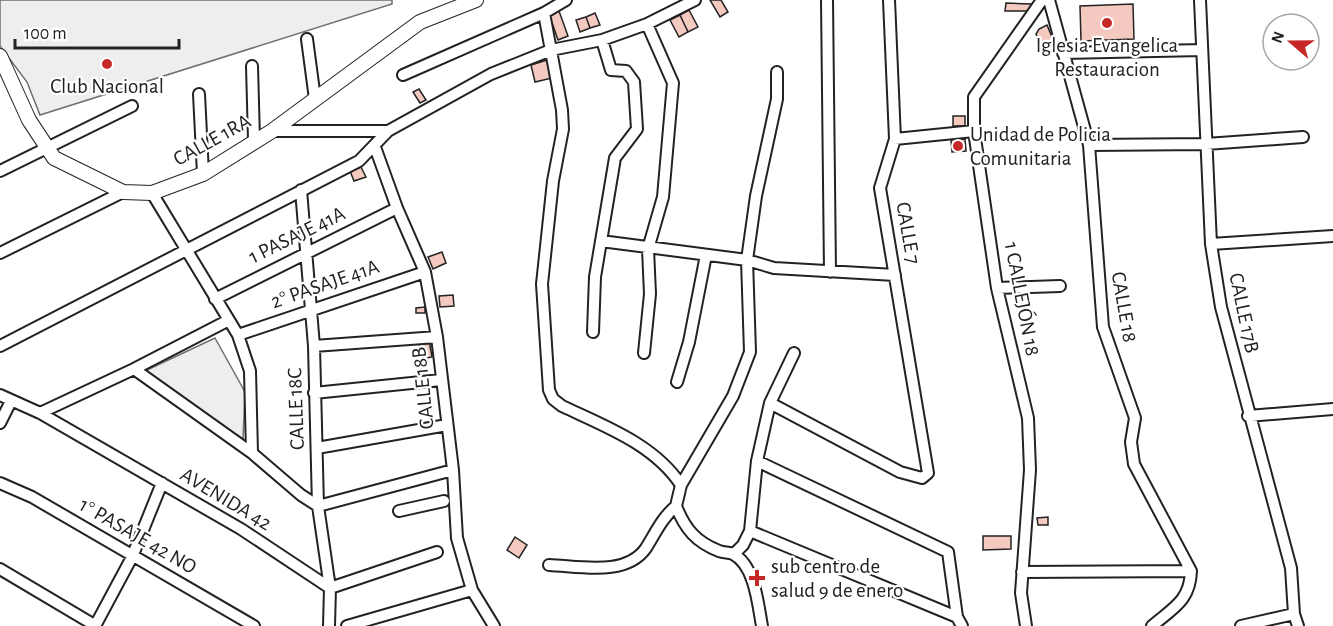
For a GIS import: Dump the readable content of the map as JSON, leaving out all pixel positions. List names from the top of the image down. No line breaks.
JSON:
{"streets":{"street":["CALLE 1RA","CALLE 7","1 PASAJE 41A","2° PASAJE 41A","1 CALLEJÓN 18","CALLE 18","CALLE 17B","CALLE 18B","CALLE 18C","AVENIDA 42","1° PASAJE 42 NO"]},"crossings":[["1 PASAJE 41A","CALLE 18B"],["1 PASAJE 41A","CALLE 18C"],["2° PASAJE 41A","CALLE 18B"],["2° PASAJE 41A","CALLE 18C"],["CALLE 18C","AVENIDA 42"]],"places":{"other":["Iglesia Evangelica Restauracion","Club Nacional","Unidad de Policia Comunitaria"],"health":["sub centro de salud 9 de enero"]},"scale_bar":"100 m","north":"left"}
